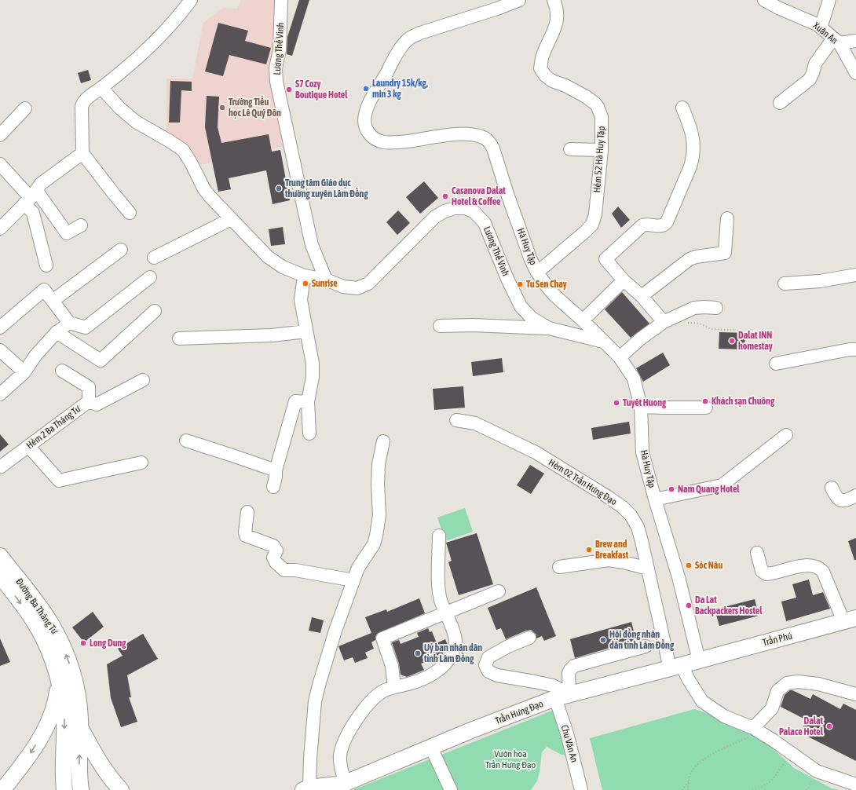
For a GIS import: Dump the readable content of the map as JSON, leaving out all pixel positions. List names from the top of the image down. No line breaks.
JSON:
{"streets":{"main road":["Đường Ba Tháng Tư","Trần Phú","Trần Hưng Đạo"],"street":["Xuân An","Lương Thế Vinh","Hẻm 52 Hà Huy Tập","Hà Huy Tập","Hẻm 2 Ba Tháng Tư","Hẻm 02 Trần Hưng Đạo","Chu Văn An"]},"crossings":[["Lương Thế Vinh","Hà Huy Tập"],["Hẻm 52 Hà Huy Tập","Hà Huy Tập"],["Hà Huy Tập","Trần Phú"],["Hà Huy Tập","Trần Hưng Đạo"],["Hẻm 02 Trần Hưng Đạo","Trần Hưng Đạo"],["Trần Phú","Trần Hưng Đạo"],["Trần Hưng Đạo","Chu Văn An"]],"parks":["Vườn hoa Trần Hưng Đạo"],"places":["Laundry 15k/kg, min 3 kg","S7 Cozy Boutique Hotel","Trường Tiểu học Lê Quý Đôn","Trung tâm Giáo dục thường xuyên Lâm Đồng","Casanova Dalat Hotel & Coffee","Sunrise","Tu Sen Chay","Dalat INN homestay","Khách sạn Chuông","Tuyêt Huong","Nam Quang Hotel","Brew and Breakfast","Sóc Nâu","Da Lat Backpackers Hostel","Hội đồng nhân dân tỉnh Lâm Đồng","Long Dung","Uỷ ban nhân dân tỉnh Lâm Đồng","Dalat Palace Hotel"]}
